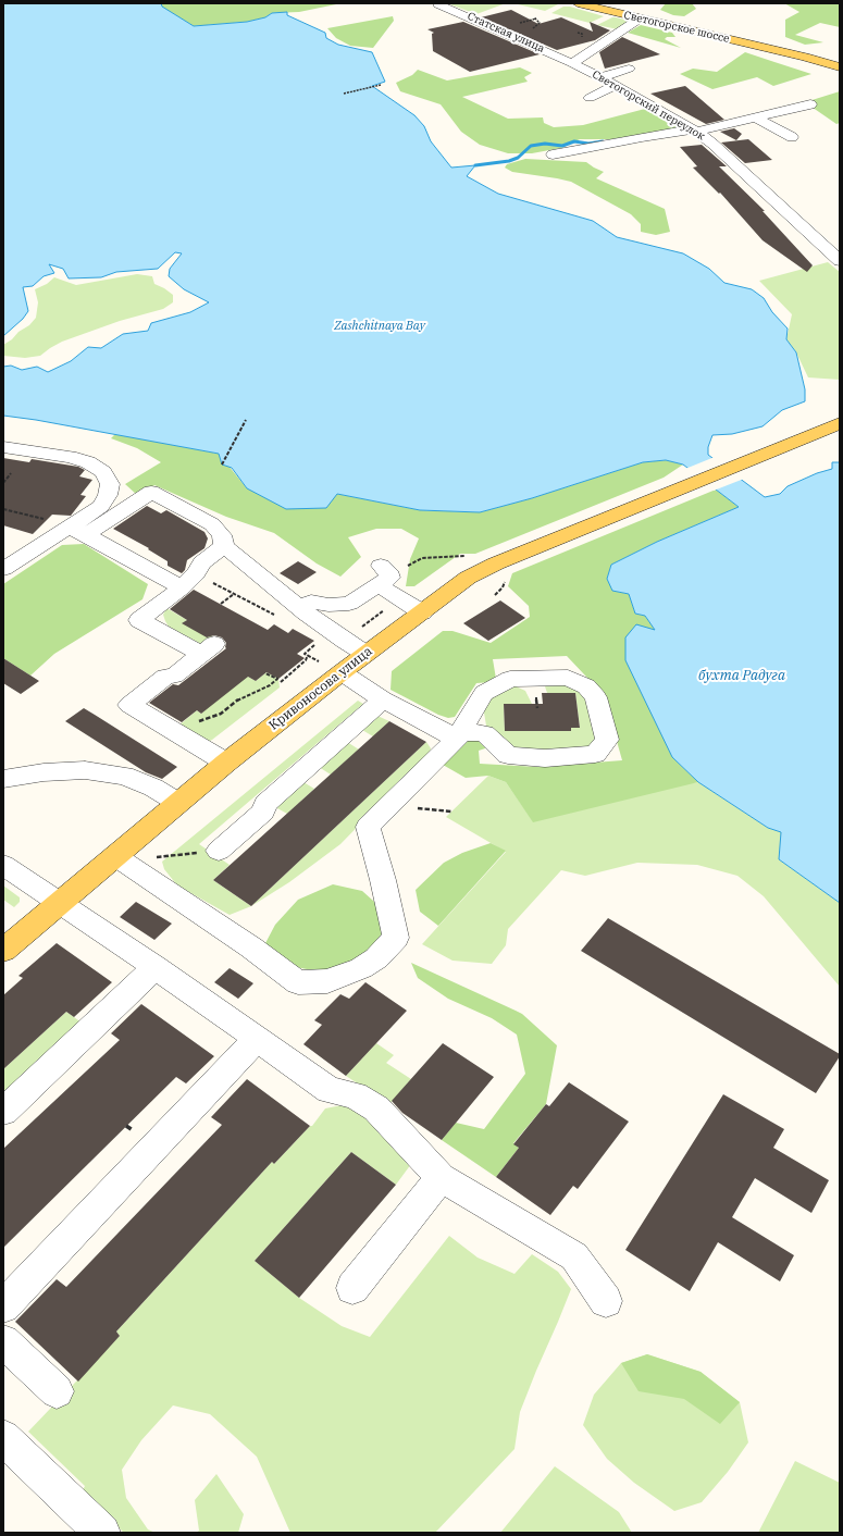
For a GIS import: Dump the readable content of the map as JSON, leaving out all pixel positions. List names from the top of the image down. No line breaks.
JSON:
{"streets":{"main road":["Светогорское шоссе","Кривоносова улица"],"street":["Статская улица","Светогорский переулок"]},"crossings":[["Светогорское шоссе","Светогорский переулок"],["Статская улица","Светогорский переулок"]],"water":["Zashchitnaya Bay","бухта Радуга"]}
